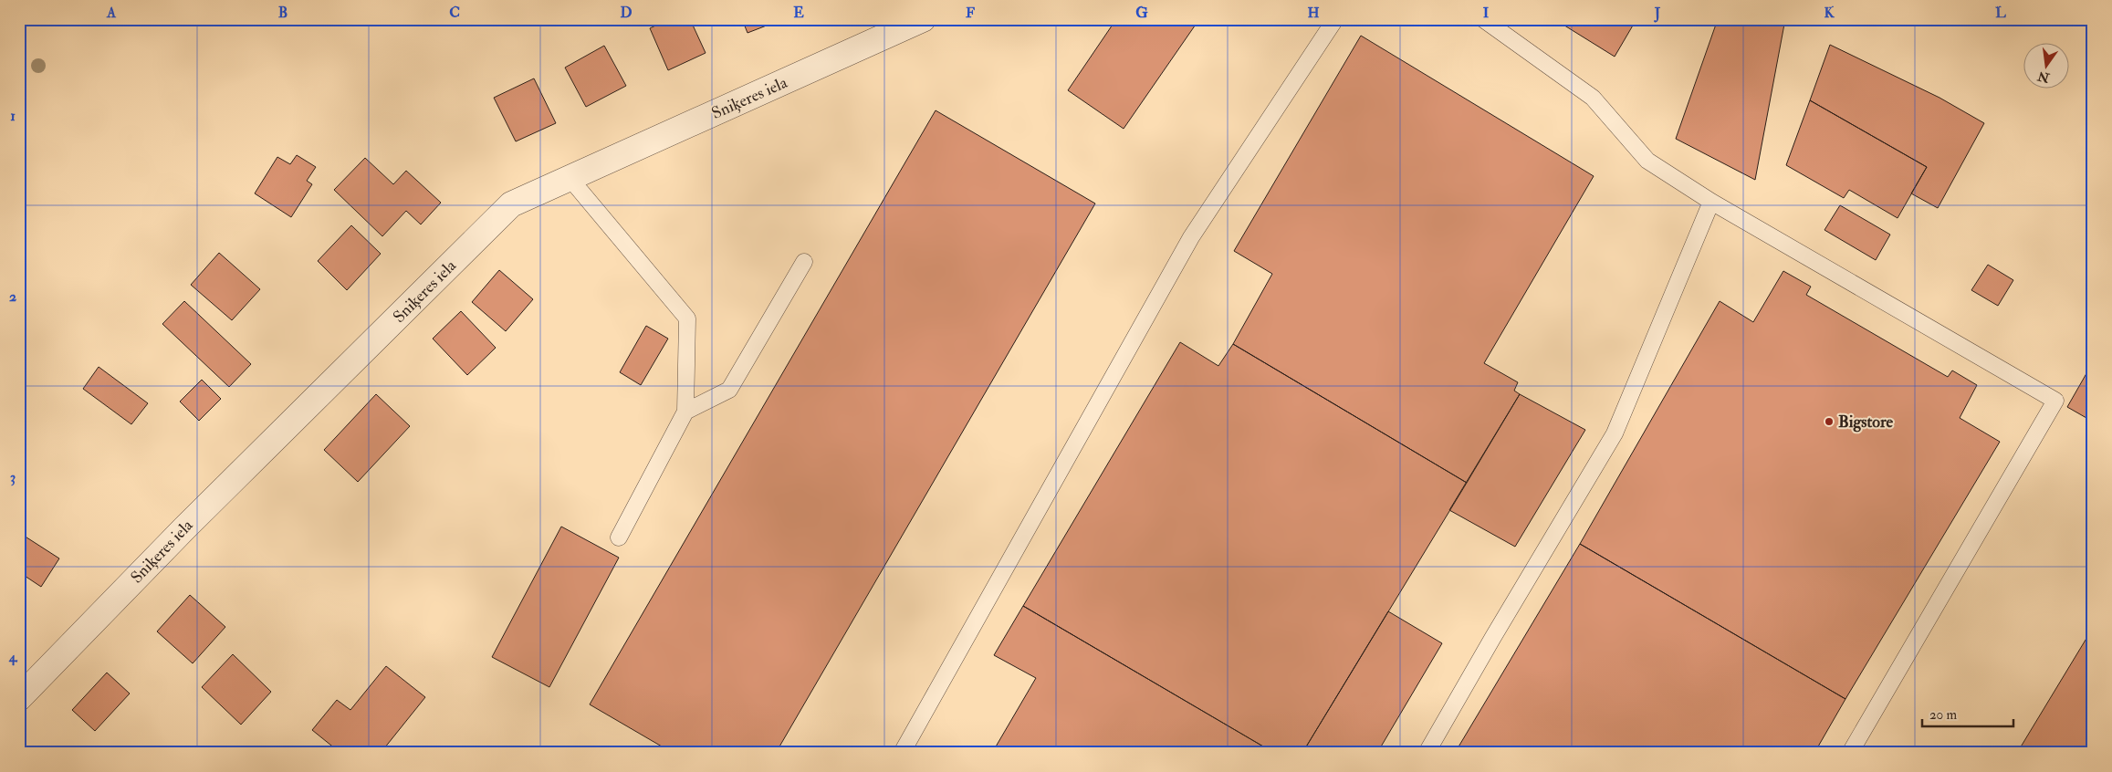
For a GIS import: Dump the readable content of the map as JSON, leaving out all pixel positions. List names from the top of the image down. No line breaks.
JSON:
{"streets":{"street":["Sniķeres iela"]},"places":["Bigstore"],"scale_bar":"20 m","north":"bottom","grid":{"columns":["A","B","C","D","E","F","G","H","I","J","K","L"],"rows":["1","2","3","4"]}}
